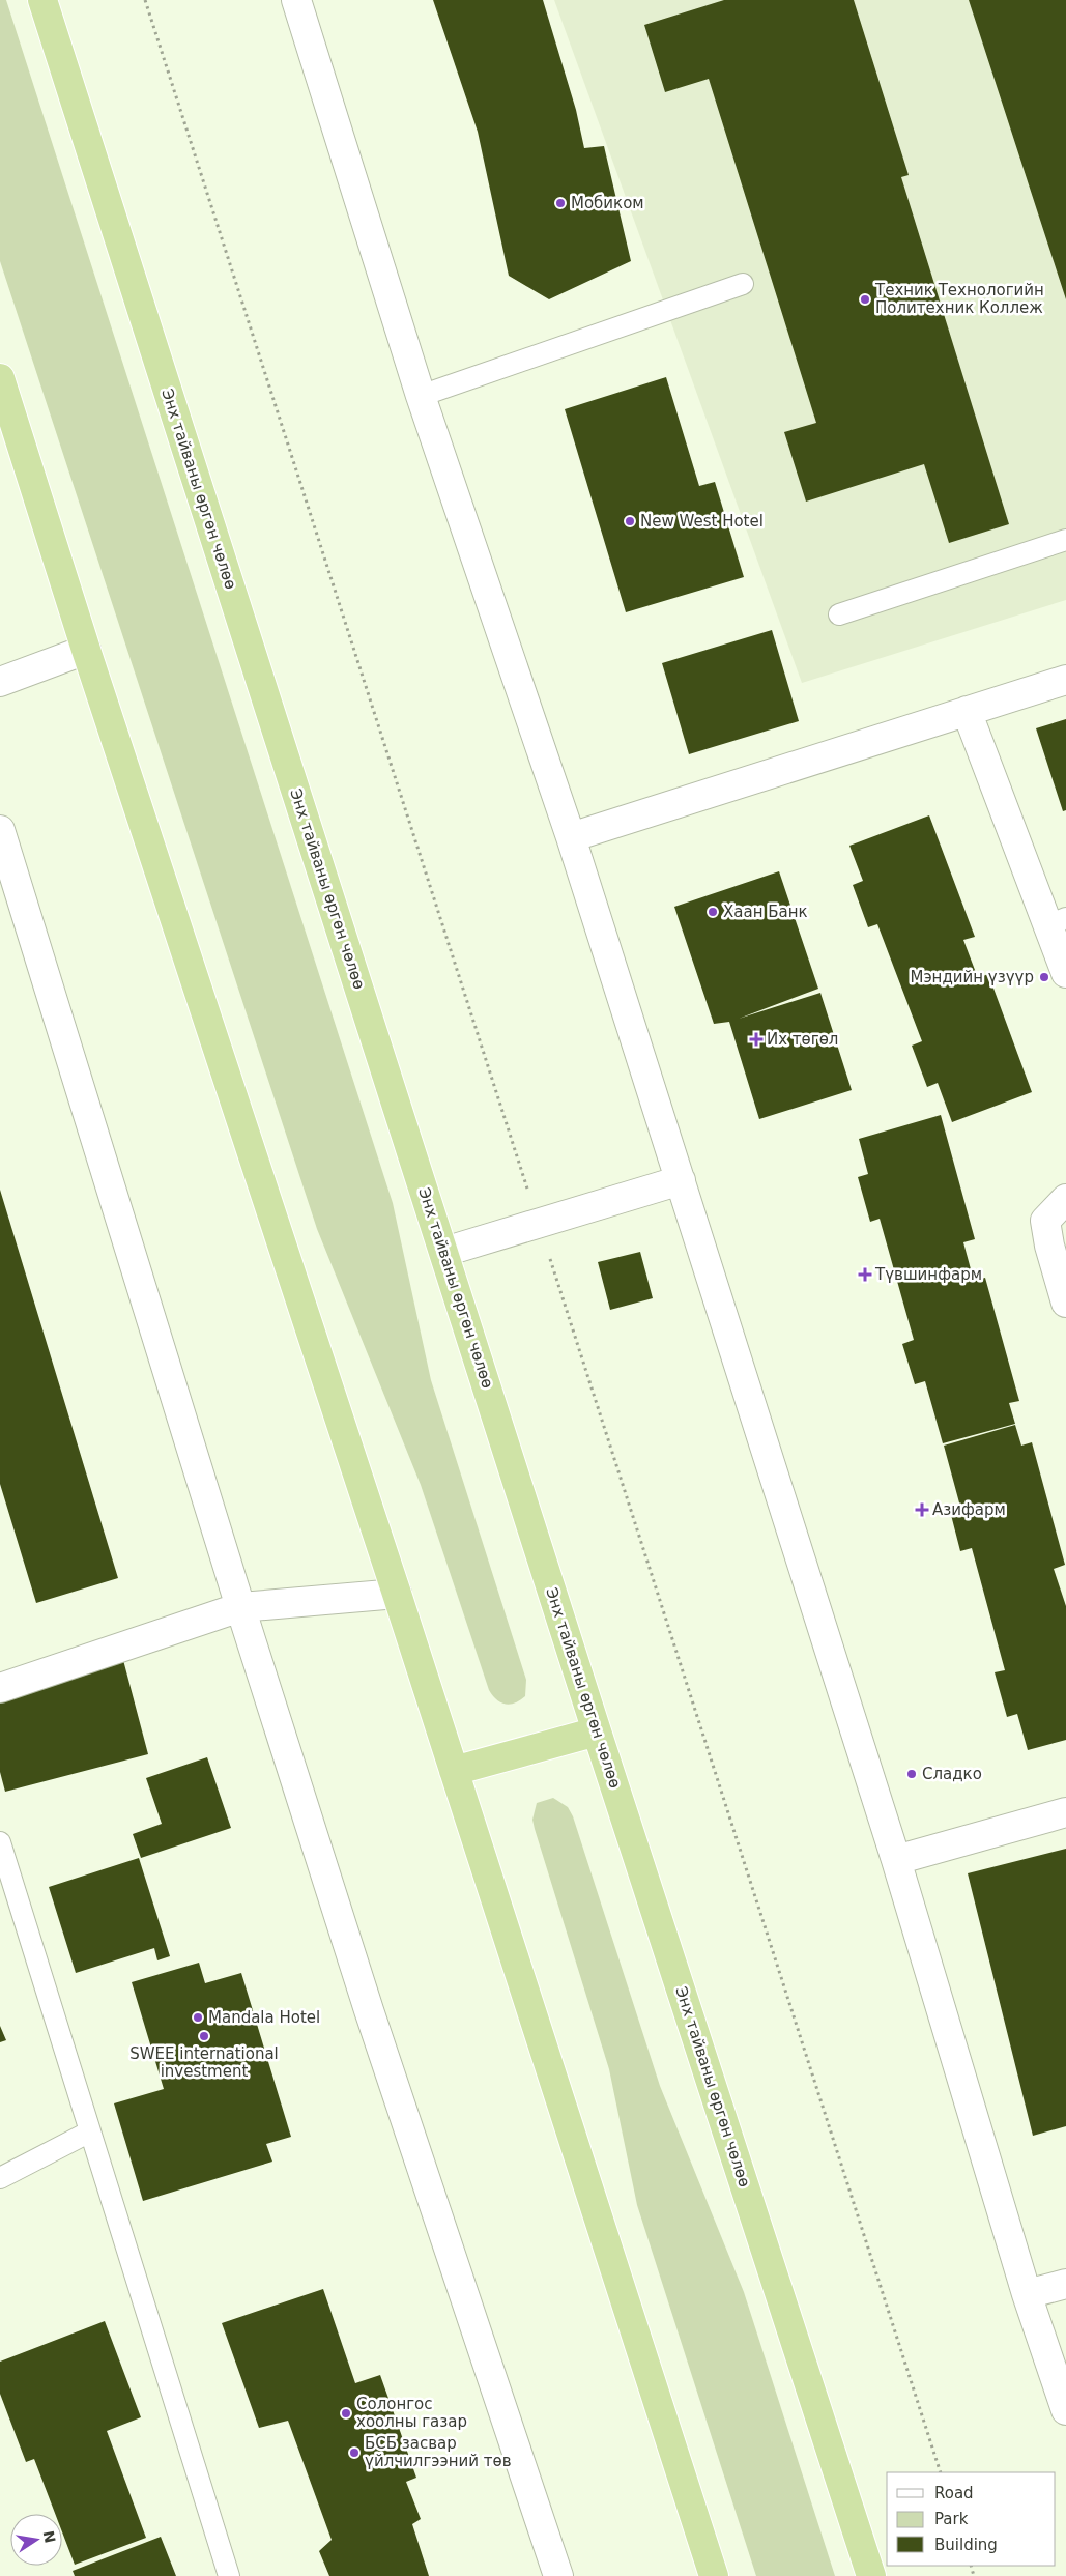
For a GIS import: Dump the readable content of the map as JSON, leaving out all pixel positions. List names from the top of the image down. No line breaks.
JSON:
{"streets":{"highway":["Энх тайваны өргөн чөлөө"]},"places":{"other":["Мобиком","Техник Технологийн Политехник Коллеж","New West Hotel","Хаан Банк","Мэндийн үзүүр","Сладко","Mandala Hotel","SWEE international investment","Солонгос хоолны газар","БСБ засвар үйлчилгээний төв"],"health":["Их төгөл","Түвшинфарм","Азифарм"]},"legend":["Road","Park","Building"],"north":"right"}
